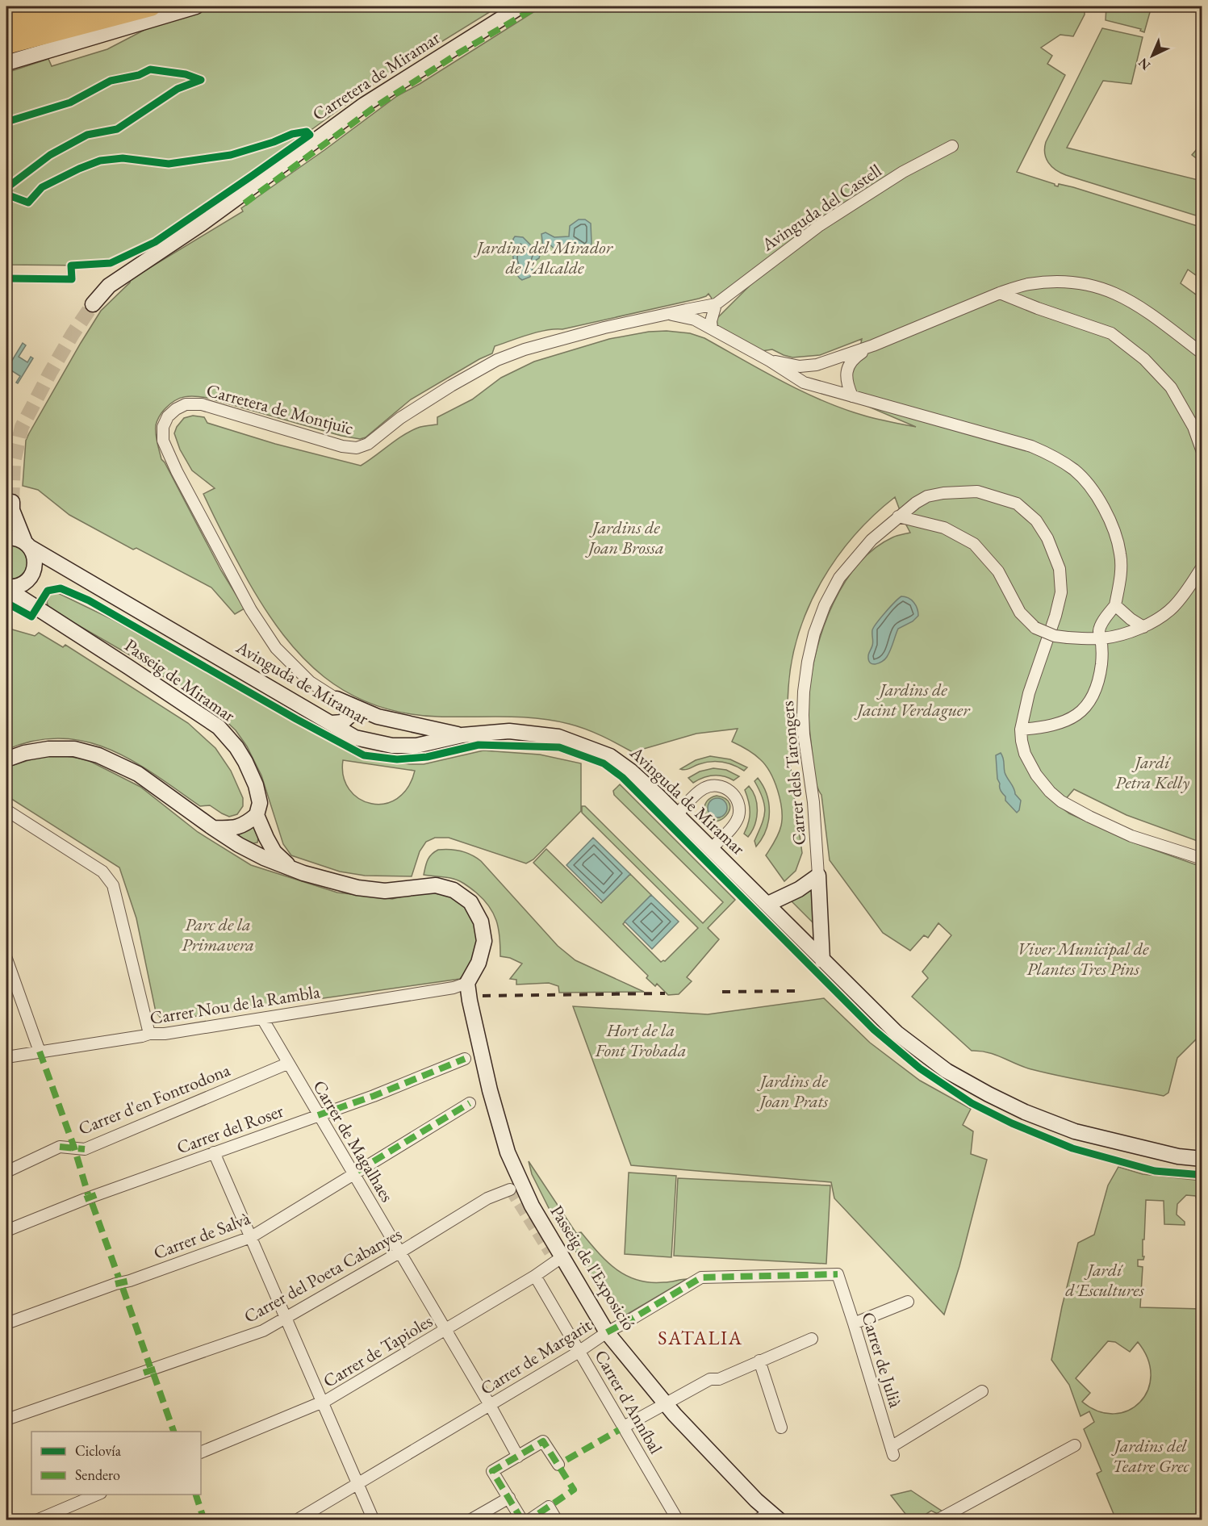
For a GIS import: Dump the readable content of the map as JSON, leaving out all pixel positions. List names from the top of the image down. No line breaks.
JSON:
{"streets":{"street":["Carretera de Miramar","Avinguda del Castell","Carretera de Montjuïc","Passeig de Miramar","Avinguda de Miramar","Carrer dels Tarongers","Carrer Nou de la Rambla","Carrer d'en Fontrodona","Carrer del Roser","Carrer de Magalhaes","Carrer de Salvà","Passeig de l'Exposició","Carrer del Poeta Cabanyes","Carrer de Tapioles","Carrer de Margarit","Carrer de Julià","Carrer d'Anníbal"]},"crossings":[["Avinguda del Castell","Carretera de Montjuïc"],["Passeig de Miramar","Avinguda de Miramar"],["Passeig de Miramar","Carrer Nou de la Rambla"],["Passeig de Miramar","Passeig de l'Exposició"],["Carrer Nou de la Rambla","Carrer de Magalhaes"],["Carrer Nou de la Rambla","Passeig de l'Exposició"],["Carrer d'en Fontrodona","Carrer de Magalhaes"],["Carrer del Roser","Carrer de Magalhaes"],["Carrer de Magalhaes","Carrer de Salvà"],["Carrer de Magalhaes","Carrer del Poeta Cabanyes"],["Carrer de Magalhaes","Carrer de Tapioles"],["Carrer de Magalhaes","Carrer de Margarit"],["Passeig de l'Exposició","Carrer de Tapioles"],["Passeig de l'Exposició","Carrer de Margarit"],["Carrer de Tapioles","Carrer d'Anníbal"],["Carrer de Margarit","Carrer de Julià"],["Carrer de Margarit","Carrer d'Anníbal"]],"districts":["SATALIA"],"parks":["Jardins del Mirador de l'Alcalde","Jardins de Joan Brossa","Jardins de Jacint Verdaguer","Jardí Petra Kelly","Parc de la Primavera","Viver Municipal de Plantes Tres Pins","Hort de la Font Trobada","Jardins de Joan Prats","Jardí d'Escultures","Jardins del Teatre Grec"],"legend":["Ciclovía","Sendero"],"north":"bottom left"}
